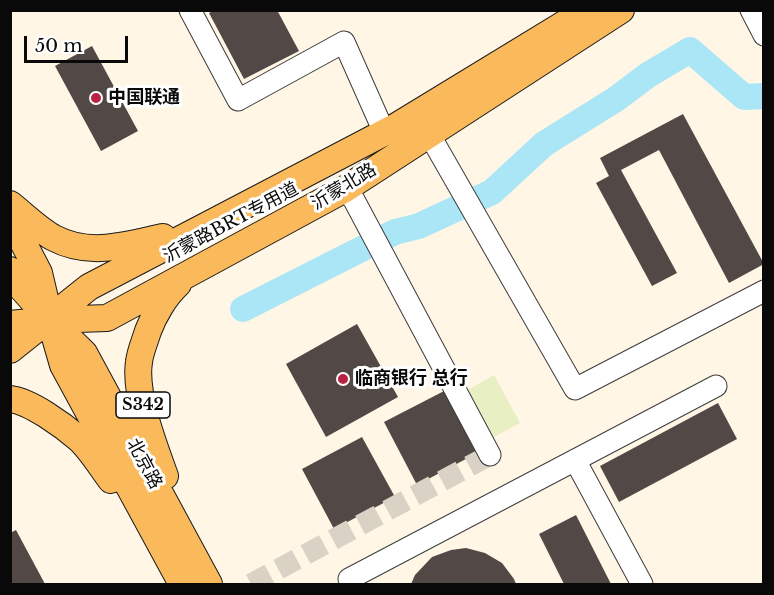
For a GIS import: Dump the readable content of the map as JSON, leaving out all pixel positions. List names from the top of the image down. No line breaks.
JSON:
{"streets":{"main road":["沂蒙北路","S342","北京路"],"street":["沂蒙路BRT专用道"]},"crossings":[["沂蒙北路","沂蒙路BRT专用道"],["沂蒙北路","S342"],["沂蒙北路","北京路"],["沂蒙路BRT专用道","北京路"],["S342","北京路"]],"places":["中国联通","临商银行 总行"],"scale_bar":"50 m"}
